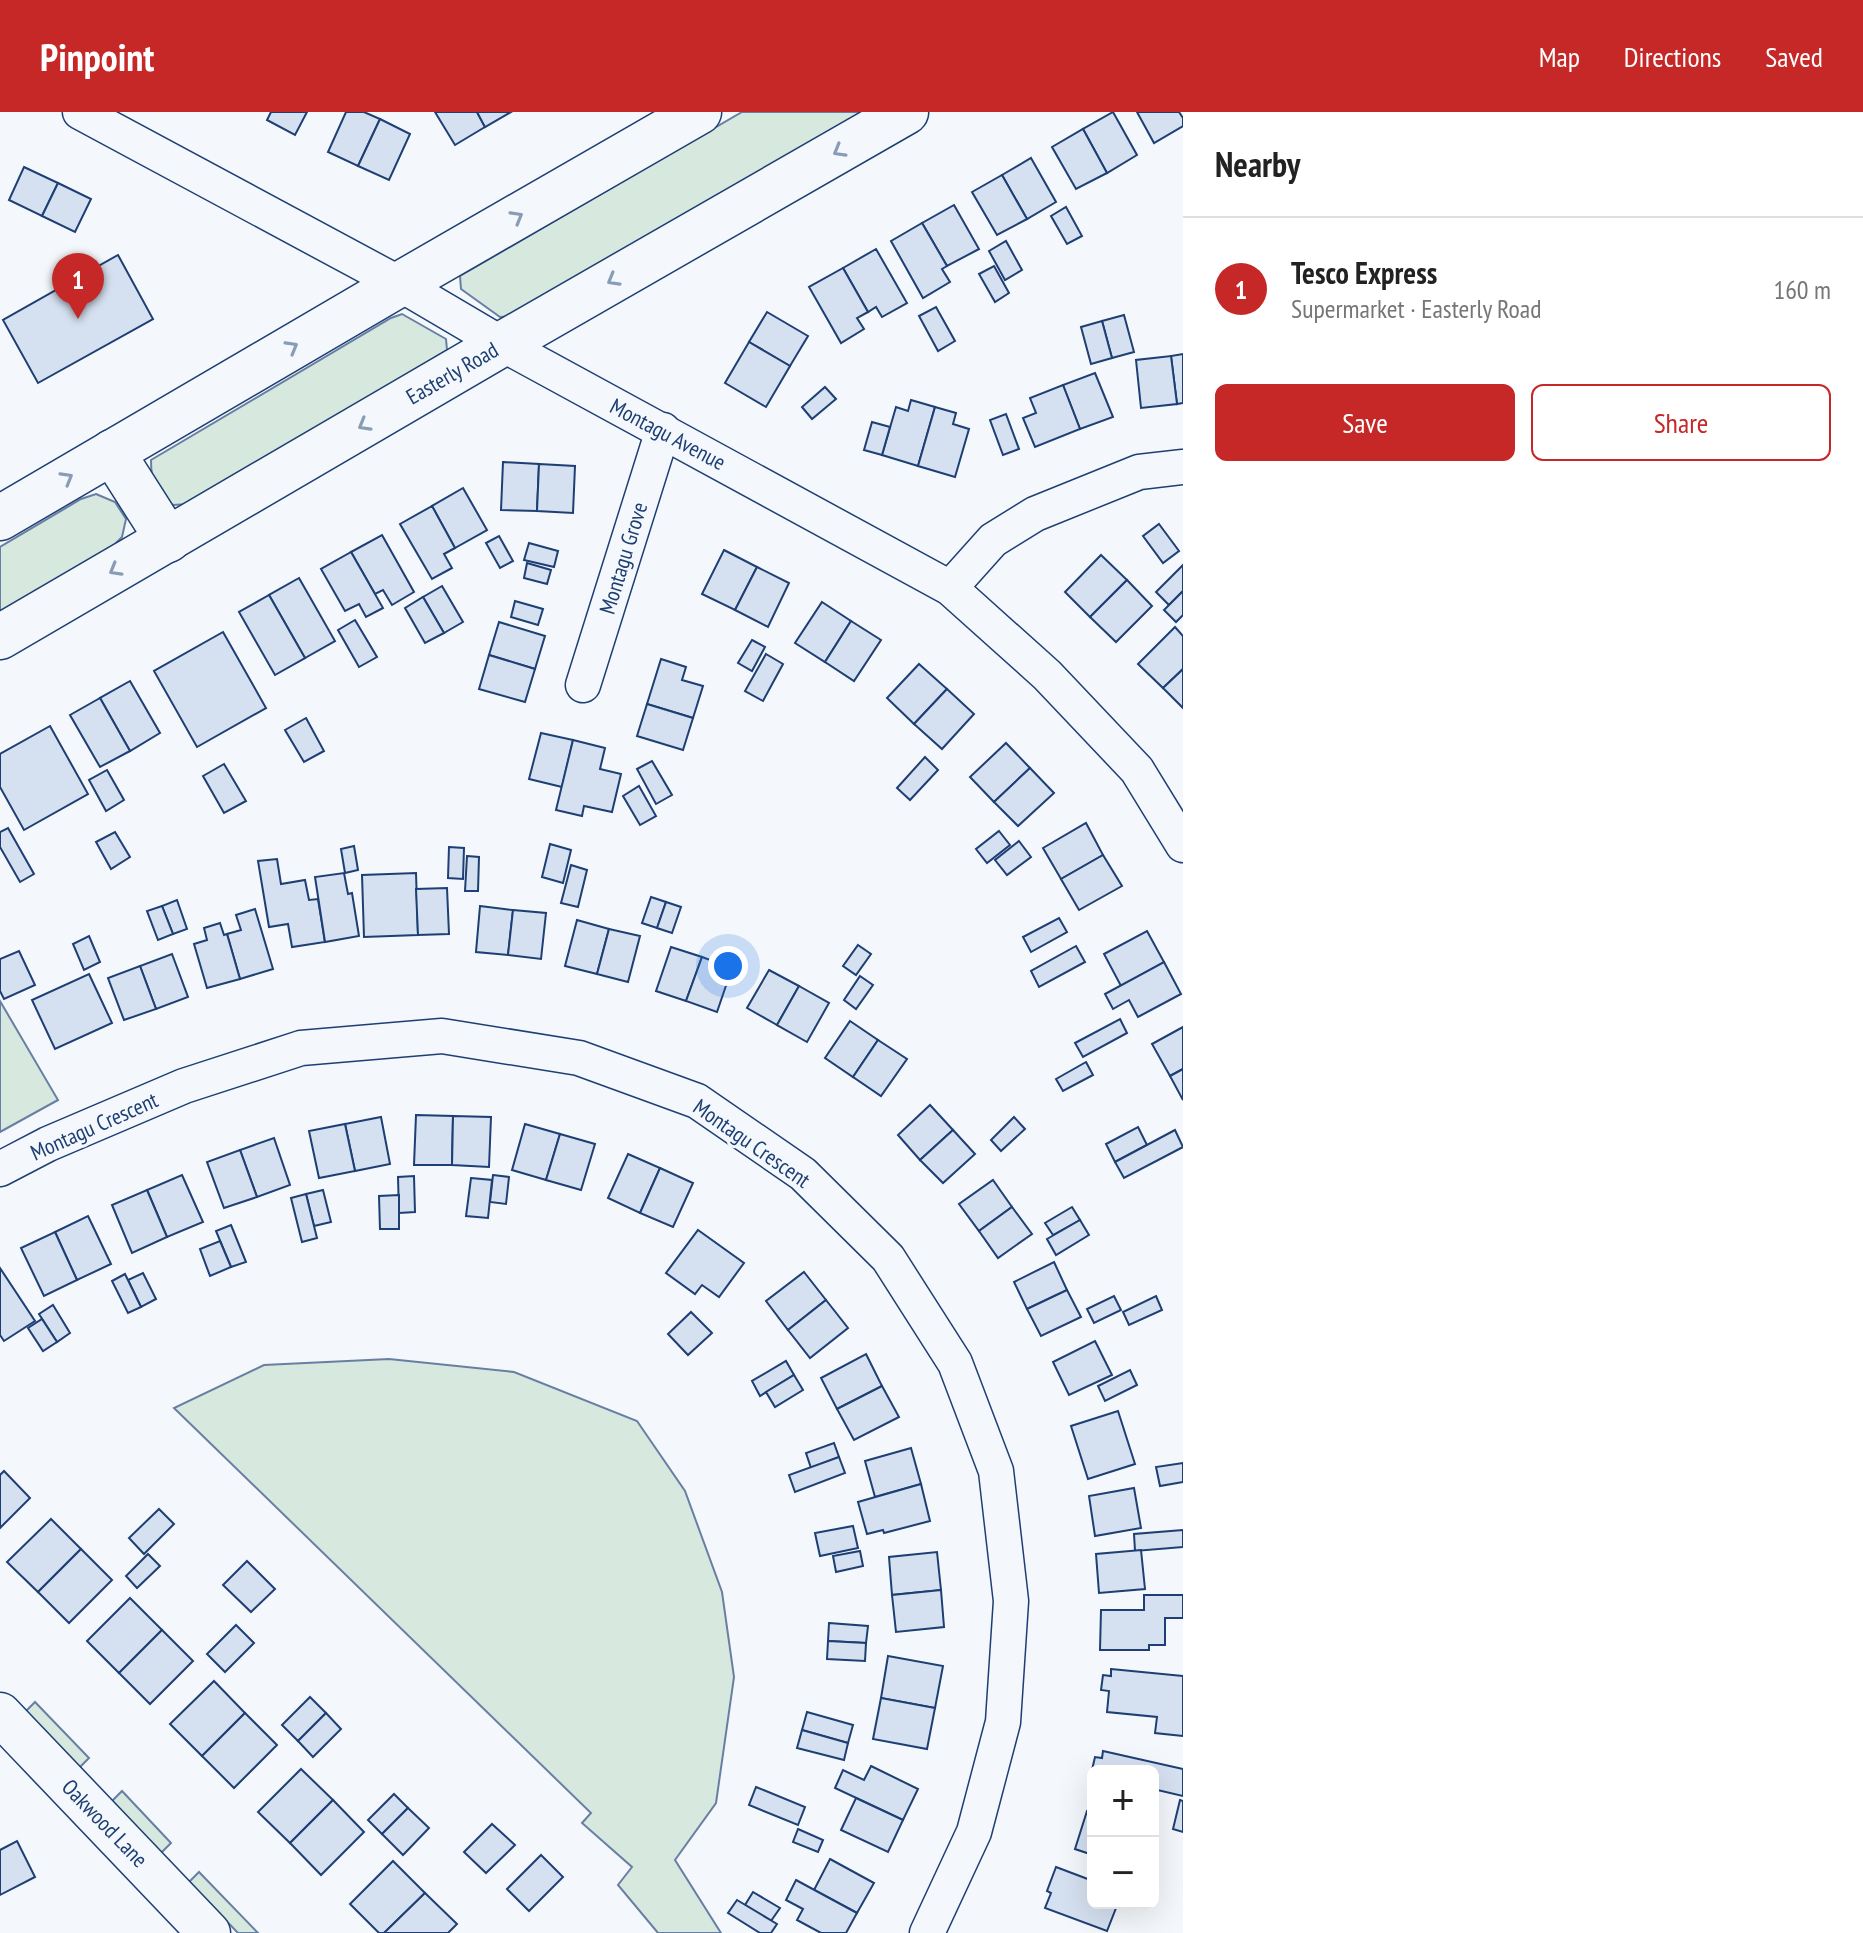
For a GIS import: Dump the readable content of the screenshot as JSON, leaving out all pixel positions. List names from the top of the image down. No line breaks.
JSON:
{"streets":{"main road":["Easterly Road"],"street":["Montagu Avenue","Montagu Grove","Montagu Crescent","Oakwood Lane"]},"crossings":[["Easterly Road","Montagu Avenue"],["Montagu Avenue","Montagu Grove"]],"page":{"header":"Pinpoint","nav":["Map","Directions","Saved"],"heading":"Nearby","list":[{"mark":"1","name":"Tesco Express","note":"Supermarket · Easterly Road","value":"160 m"}],"pins":"1","buttons":["Save","Share"],"map_buttons":["+","−"]}}
